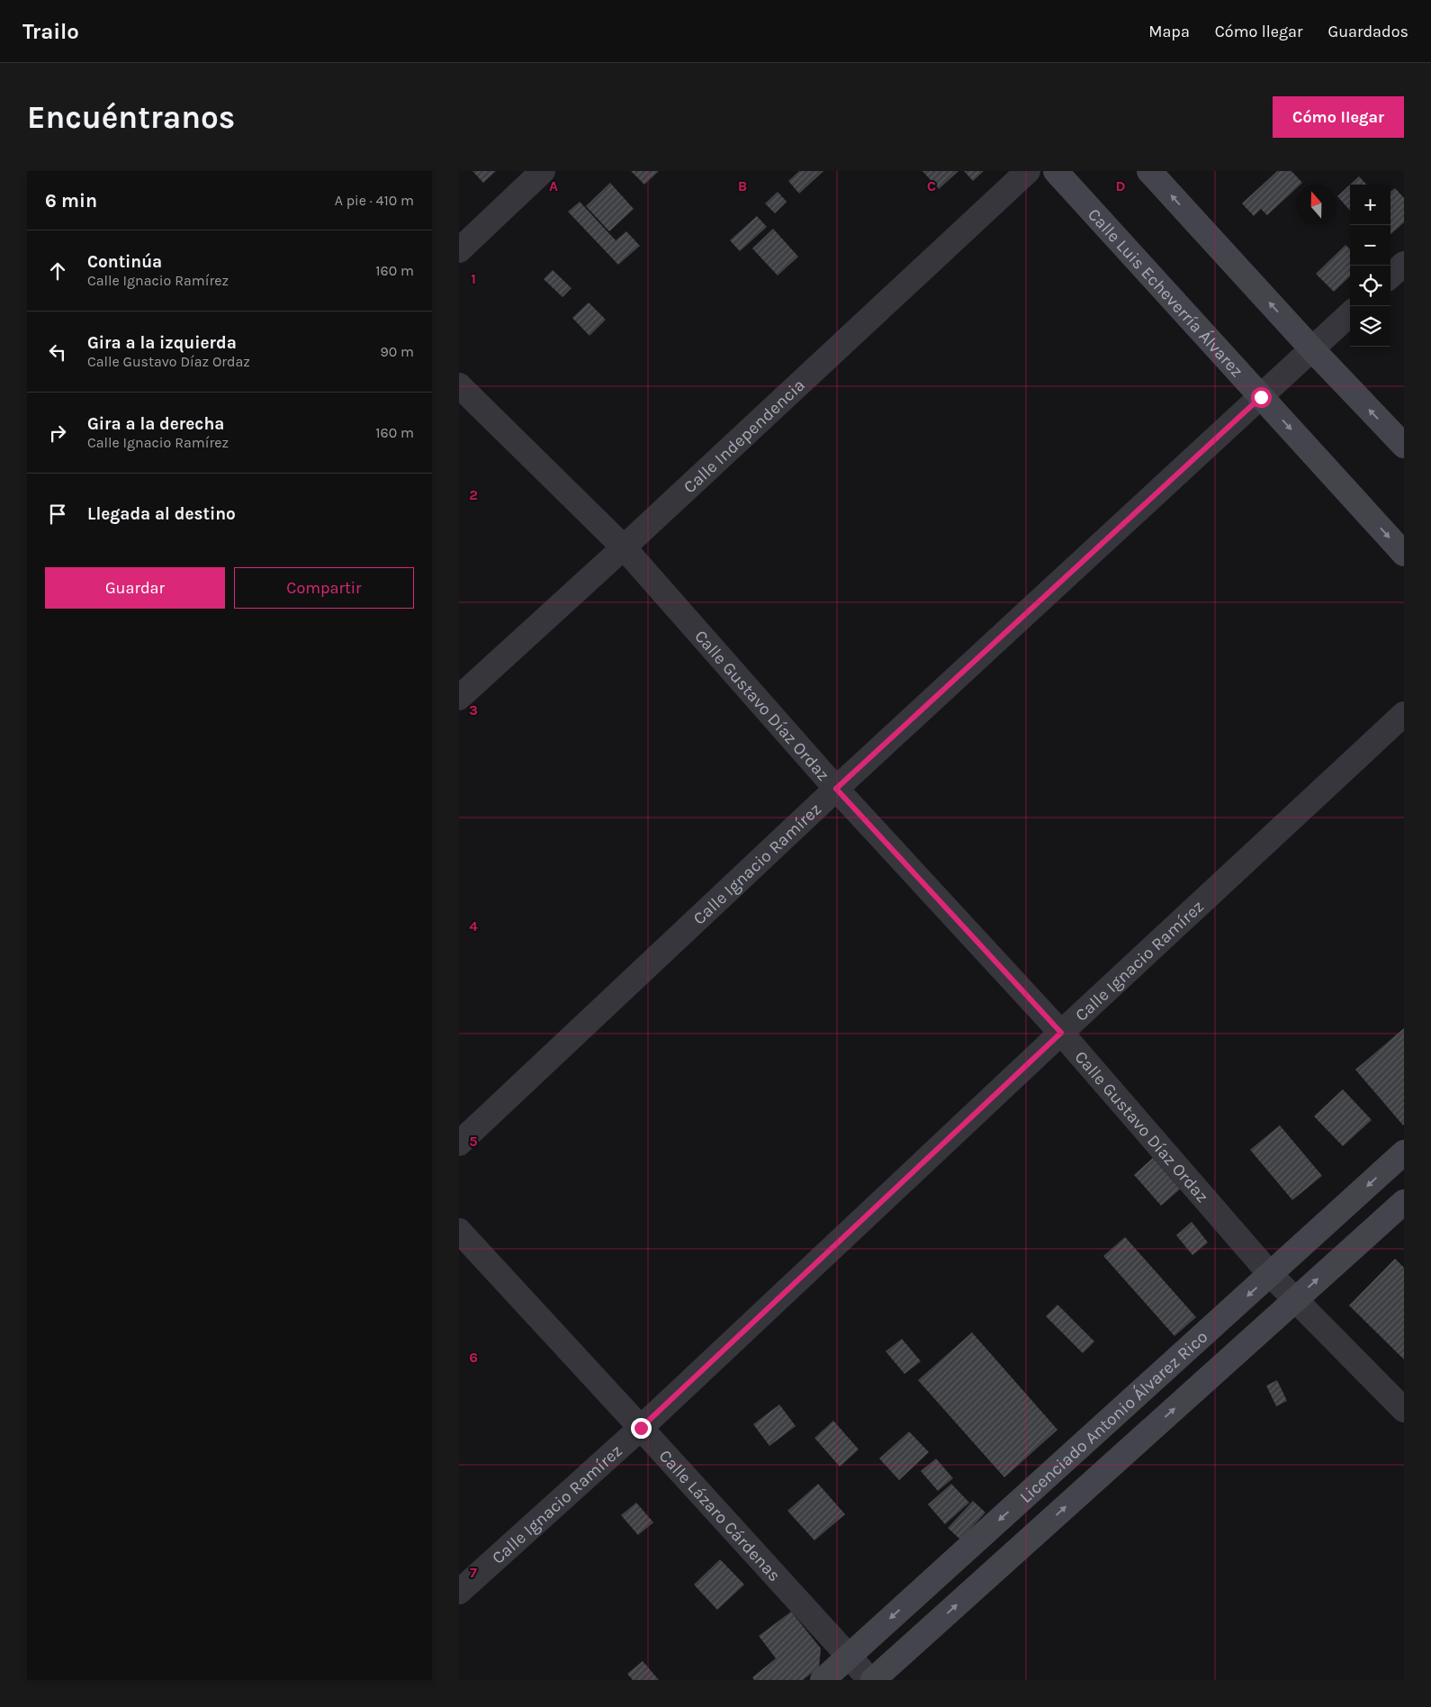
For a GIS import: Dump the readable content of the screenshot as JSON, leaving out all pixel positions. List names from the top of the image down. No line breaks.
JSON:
{"streets":{"main road":["Calle Luis Echeverría Álvarez","Licenciado Antonio Álvarez Rico"],"street":["Calle Independencia","Calle Gustavo Díaz Ordaz","Calle Ignacio Ramírez","Calle Lázaro Cárdenas"]},"crossings":[["Calle Luis Echeverría Álvarez","Calle Ignacio Ramírez"],["Calle Independencia","Calle Gustavo Díaz Ordaz"],["Calle Gustavo Díaz Ordaz","Calle Ignacio Ramírez"],["Calle Gustavo Díaz Ordaz","Licenciado Antonio Álvarez Rico"],["Calle Ignacio Ramírez","Calle Lázaro Cárdenas"],["Licenciado Antonio Álvarez Rico","Calle Lázaro Cárdenas"]],"north":"top","page":{"header":"Trailo","nav":["Mapa","Cómo llegar","Guardados"],"buttons":["Cómo llegar",["Guardar","Compartir"]],"title":"Encuéntranos","heading":["6 min","A pie · 410 m"],"map_buttons":["+","−"],"list":[["Continúa","Calle Ignacio Ramírez","160 m"],["Gira a la izquierda","Calle Gustavo Díaz Ordaz","90 m"],["Gira a la derecha","Calle Ignacio Ramírez","160 m"],"Llegada al destino"]},"grid":{"columns":["A","B","C","D"],"rows":["1","2","3","4","5","6","7"]}}
